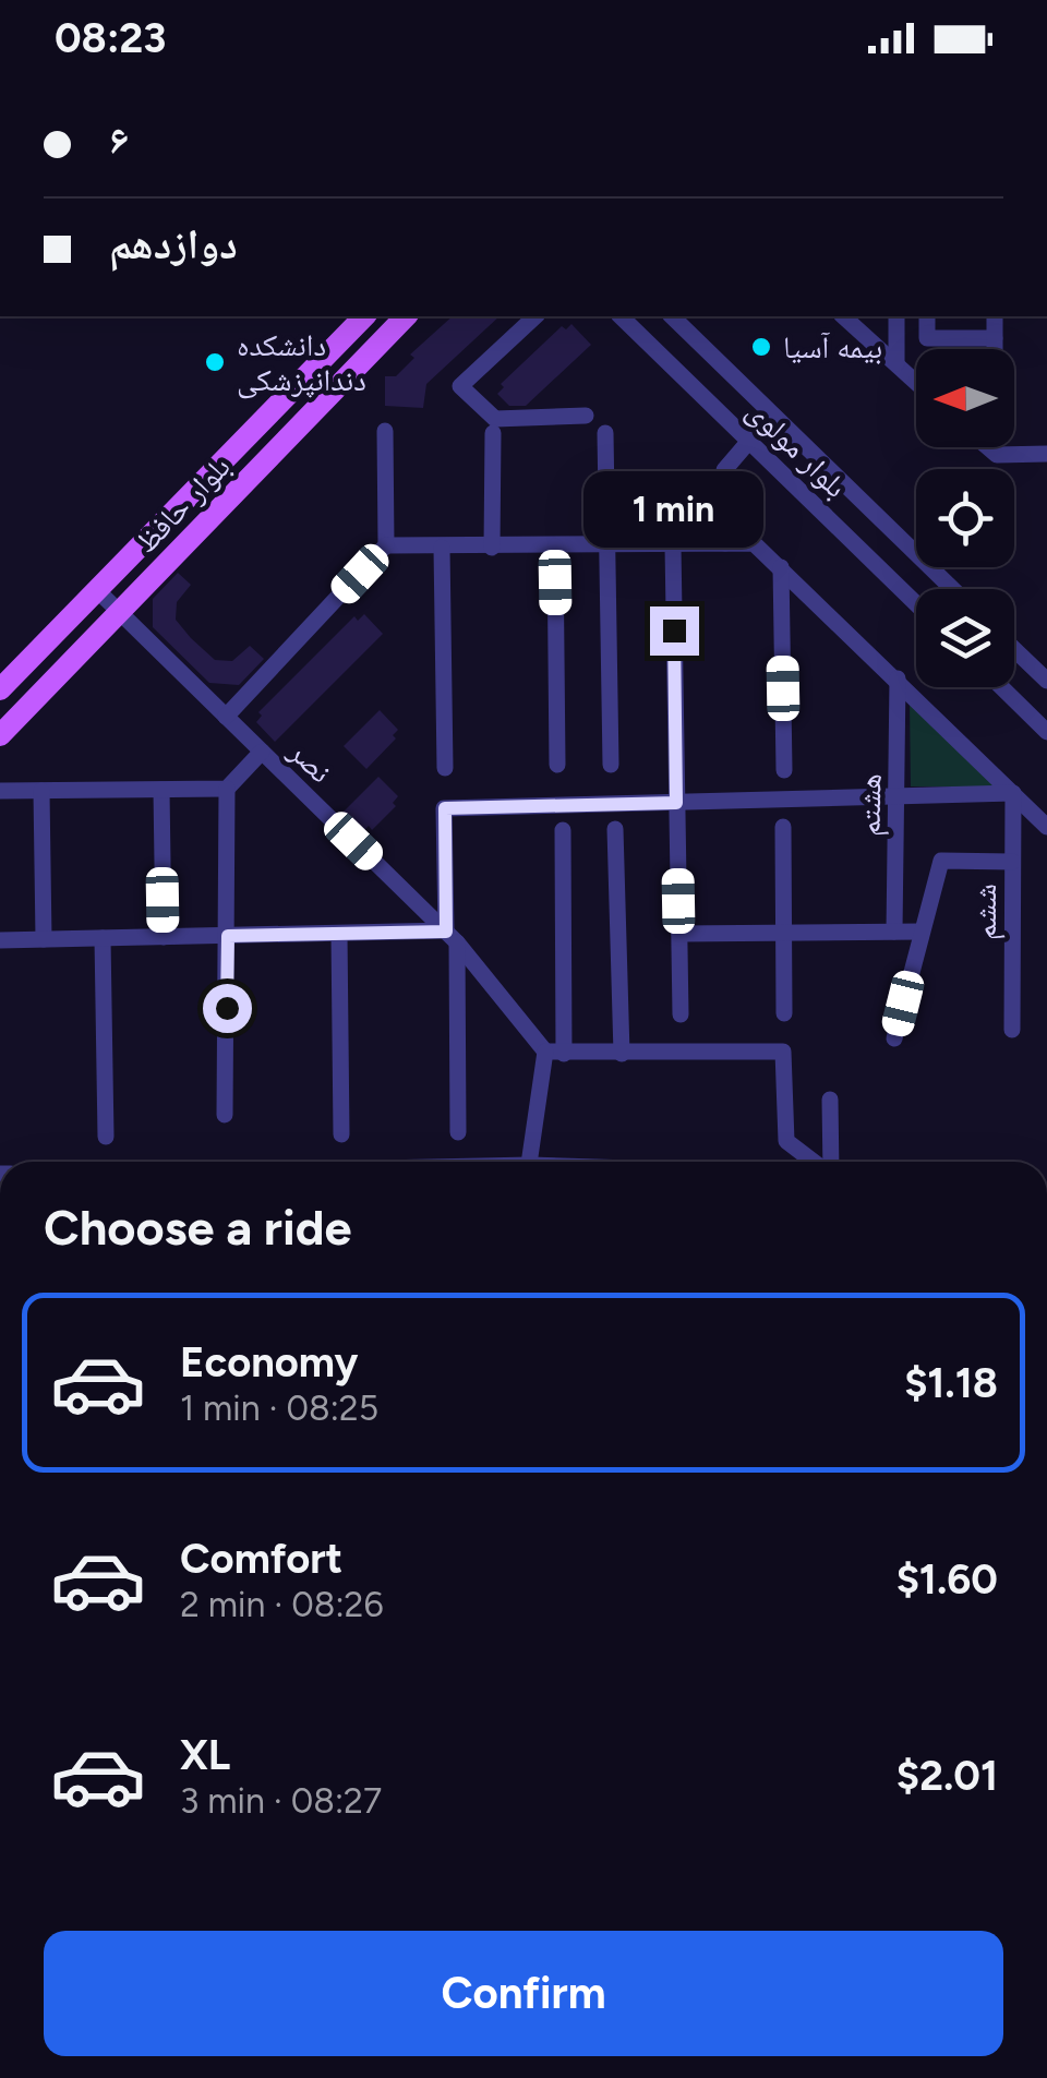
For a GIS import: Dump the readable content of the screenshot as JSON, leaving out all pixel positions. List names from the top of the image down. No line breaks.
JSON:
{"streets":{"main road":["بلوار حافظ"],"street":["بلوار مولوی","نصر","هشتم","ششم"]},"crossings":[["بلوار حافظ","نصر"]],"places":["بیمه آسیا","دانشکده دندانپزشکی"],"north":"left","page":{"status":"08:23","banner":["۶","دوازدهم"],"bubble":"1 min","heading":"Choose a ride","list":[{"name":"Economy","note":"1 min · 08:25","value":"$1.18"},{"name":"Comfort","note":"2 min · 08:26","value":"$1.60"},{"name":"XL","note":"3 min · 08:27","value":"$2.01"}],"buttons":"Confirm"}}
